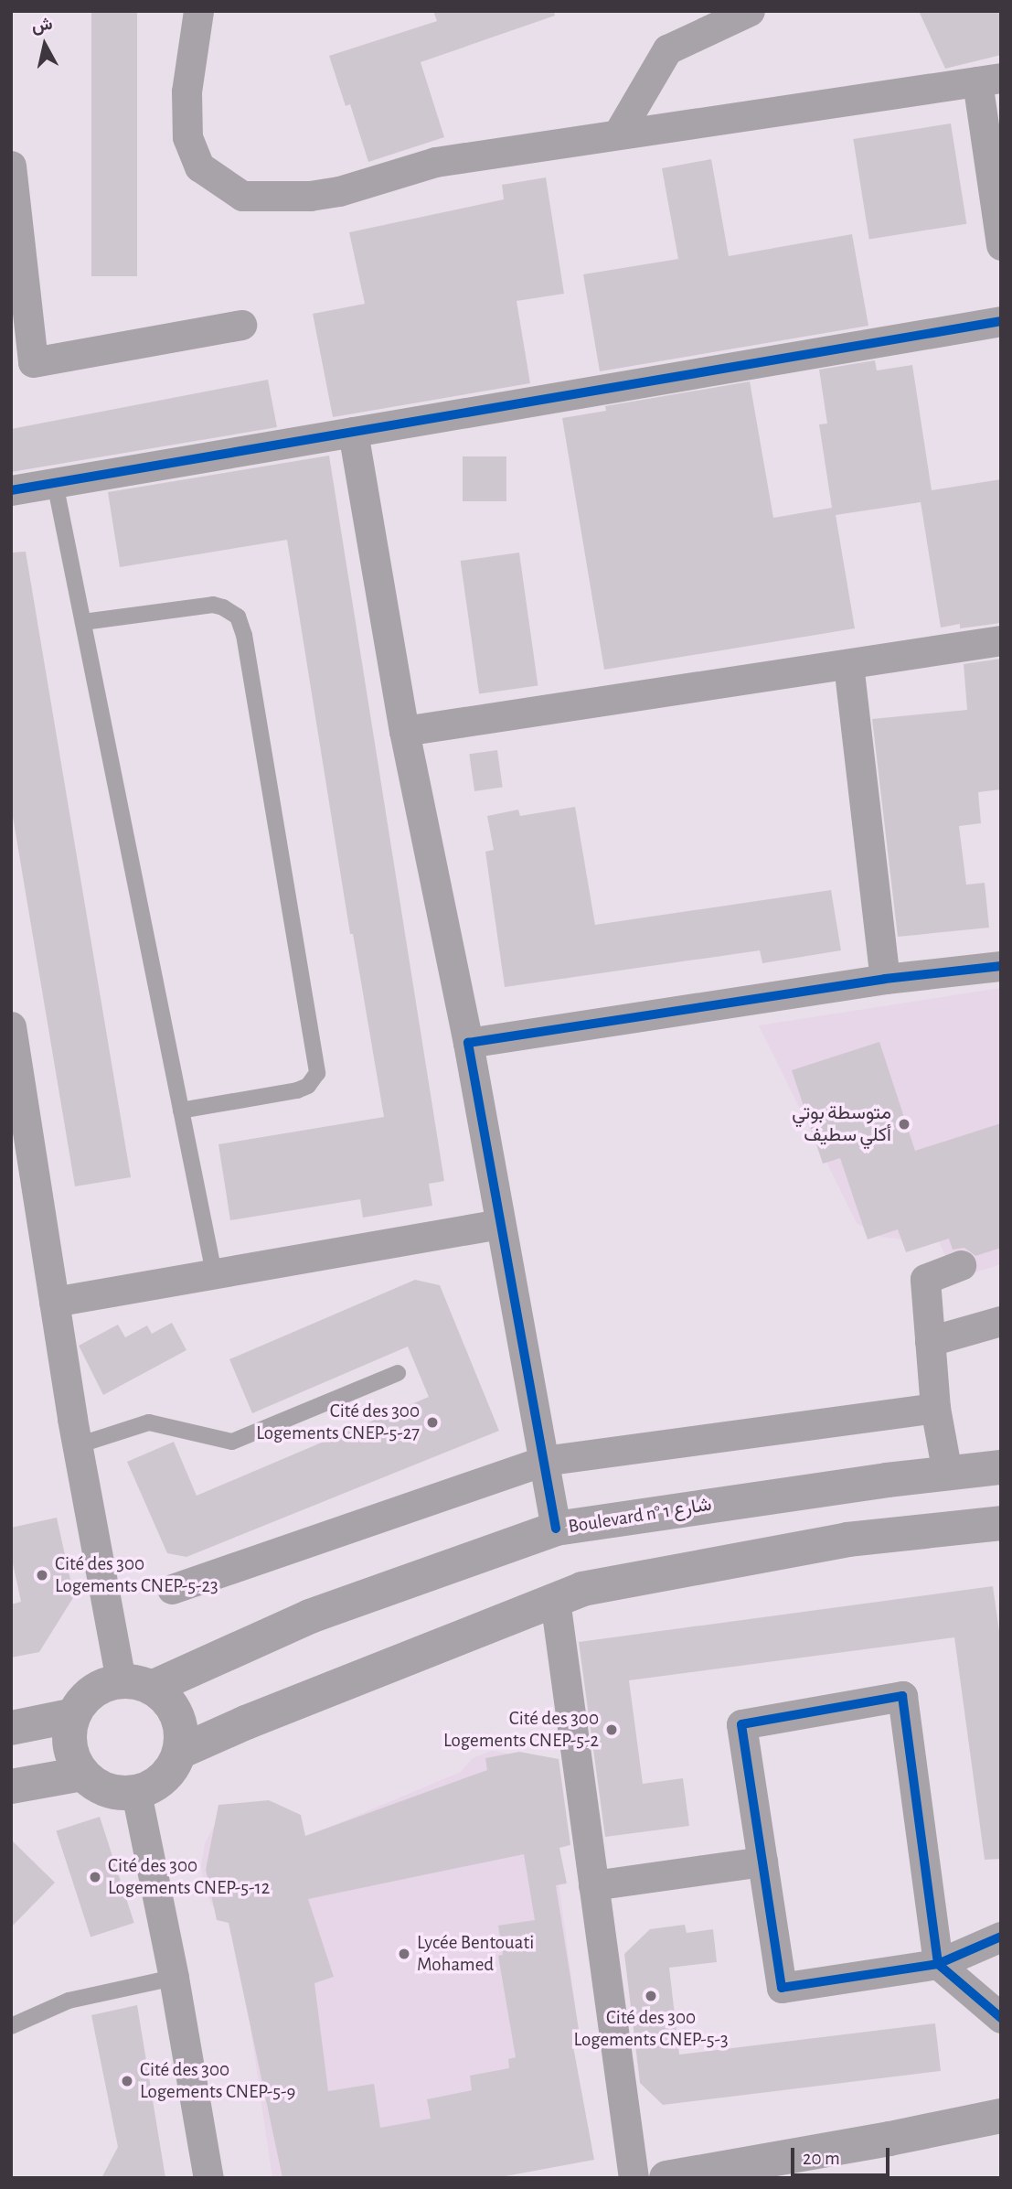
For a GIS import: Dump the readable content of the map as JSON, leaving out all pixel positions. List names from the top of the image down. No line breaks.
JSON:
{"streets":{"main road":["Boulevard n° شارع 1"]},"places":["متوسطة بوتي أكلي سطيف","Cité des 300 Logements CNEP-5-27","Cité des 300 Logements CNEP-5-23","Cité des 300 Logements CNEP-5-2","Cité des 300 Logements CNEP-5-12","Lycée Bentouati Mohamed","Cité des 300 Logements CNEP-5-3","Cité des 300 Logements CNEP-5-9"],"scale_bar":"20 m","north":"top"}
